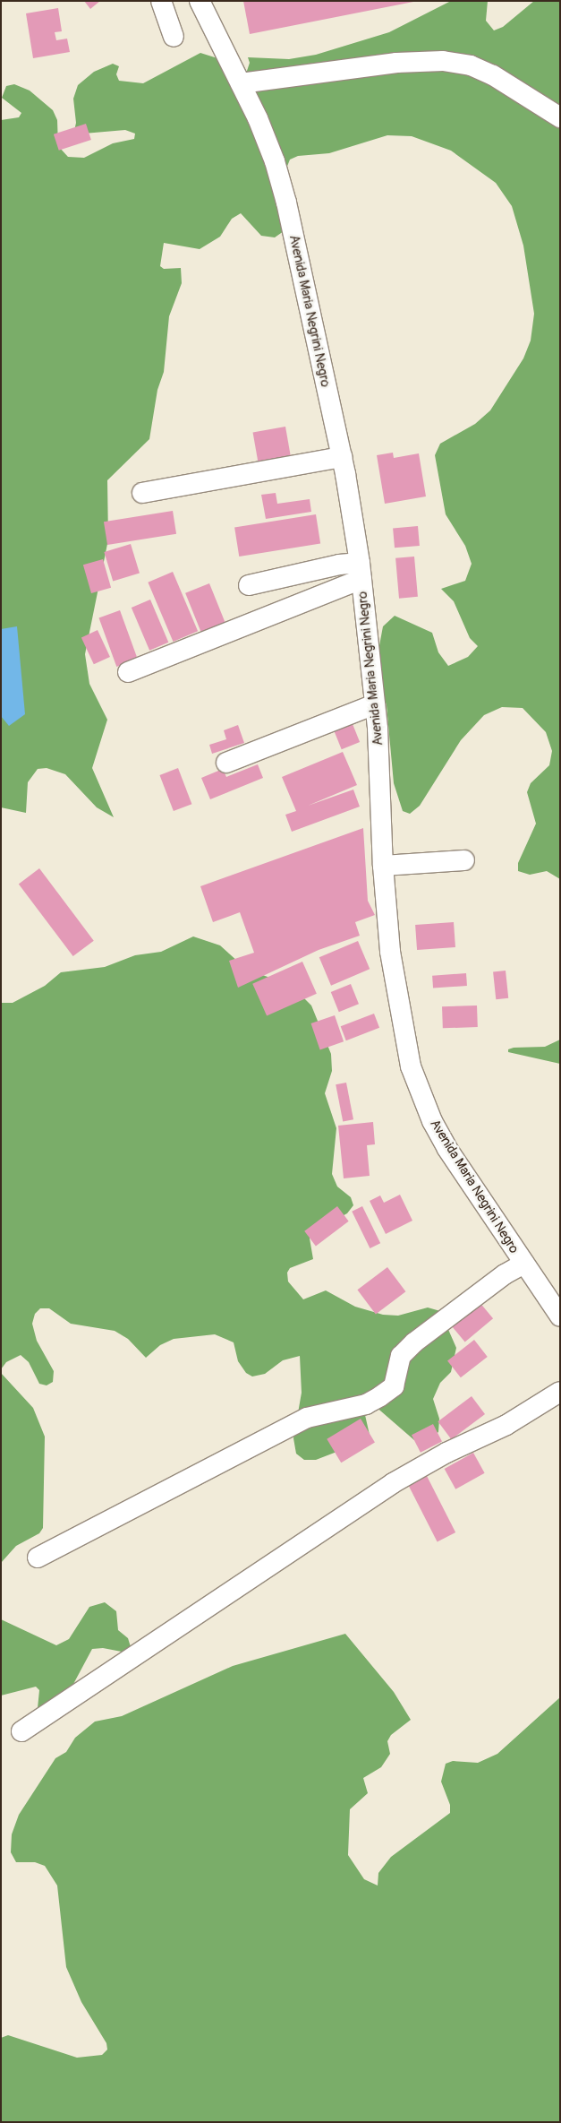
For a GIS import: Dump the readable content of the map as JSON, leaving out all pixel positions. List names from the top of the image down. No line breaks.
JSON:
{"streets":{"street":["Avenida Maria Negrini Negro"]}}
